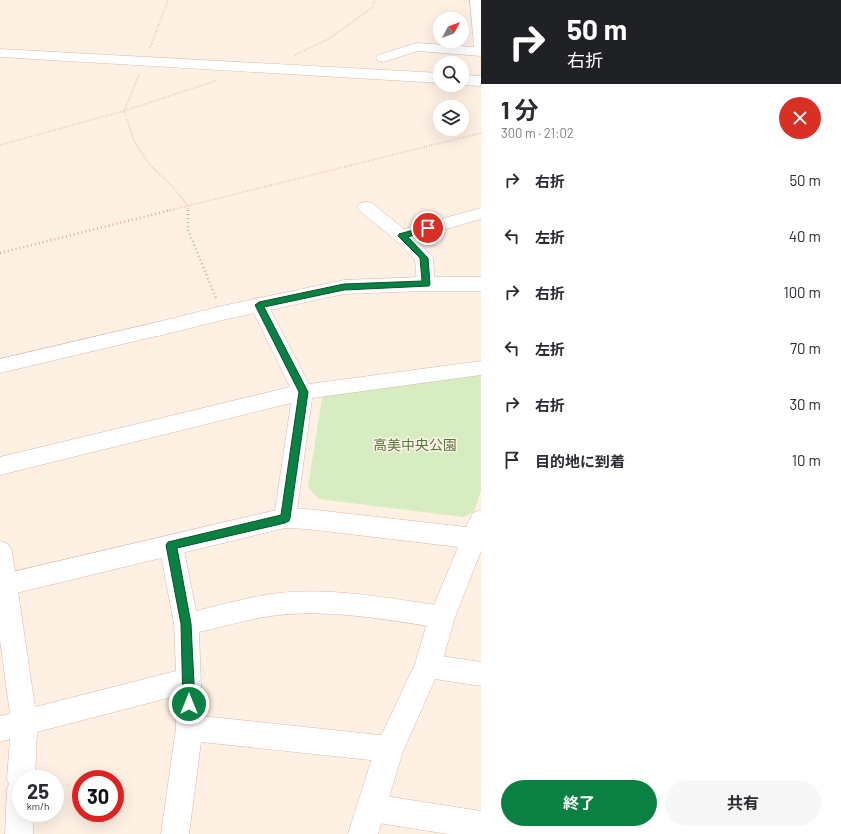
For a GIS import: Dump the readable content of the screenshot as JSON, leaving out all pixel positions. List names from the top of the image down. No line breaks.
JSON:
{"parks":["高美中央公園"],"north":"top right","page":{"turn":["50 m","右折"],"heading":["1 分","300 m · 21:02"],"list":[{"name":"右折","value":"50 m"},{"name":"左折","value":"40 m"},{"name":"右折","value":"100 m"},{"name":"左折","value":"70 m"},{"name":"右折","value":"30 m"},{"name":"目的地に到着","value":"10 m"}],"speed":"25 km/h","limit":"30","buttons":["終了","共有"]}}
